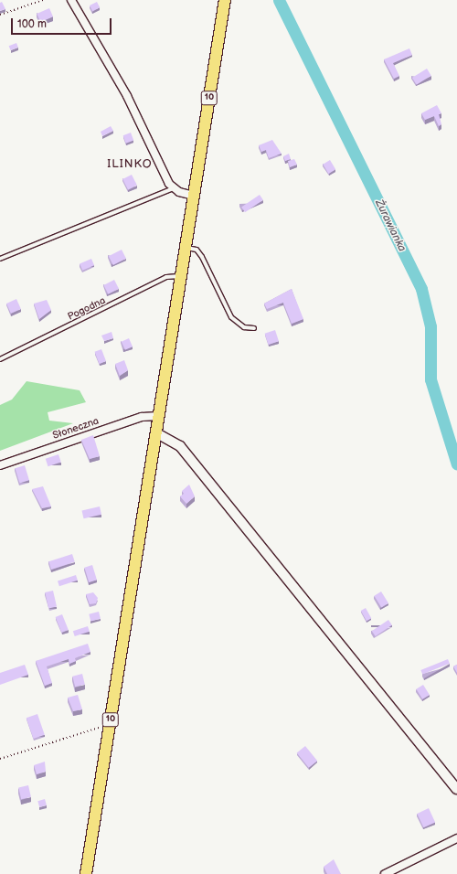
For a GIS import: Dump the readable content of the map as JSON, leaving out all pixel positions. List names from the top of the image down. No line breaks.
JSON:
{"streets":{"main road":["10"],"street":["Słoneczna"],"lane":["Pogodna"]},"crossings":[["10","Pogodna"],["10","Słoneczna"]],"districts":["ILINKO"],"water":["Żurawianka"],"scale_bar":"100 m"}
